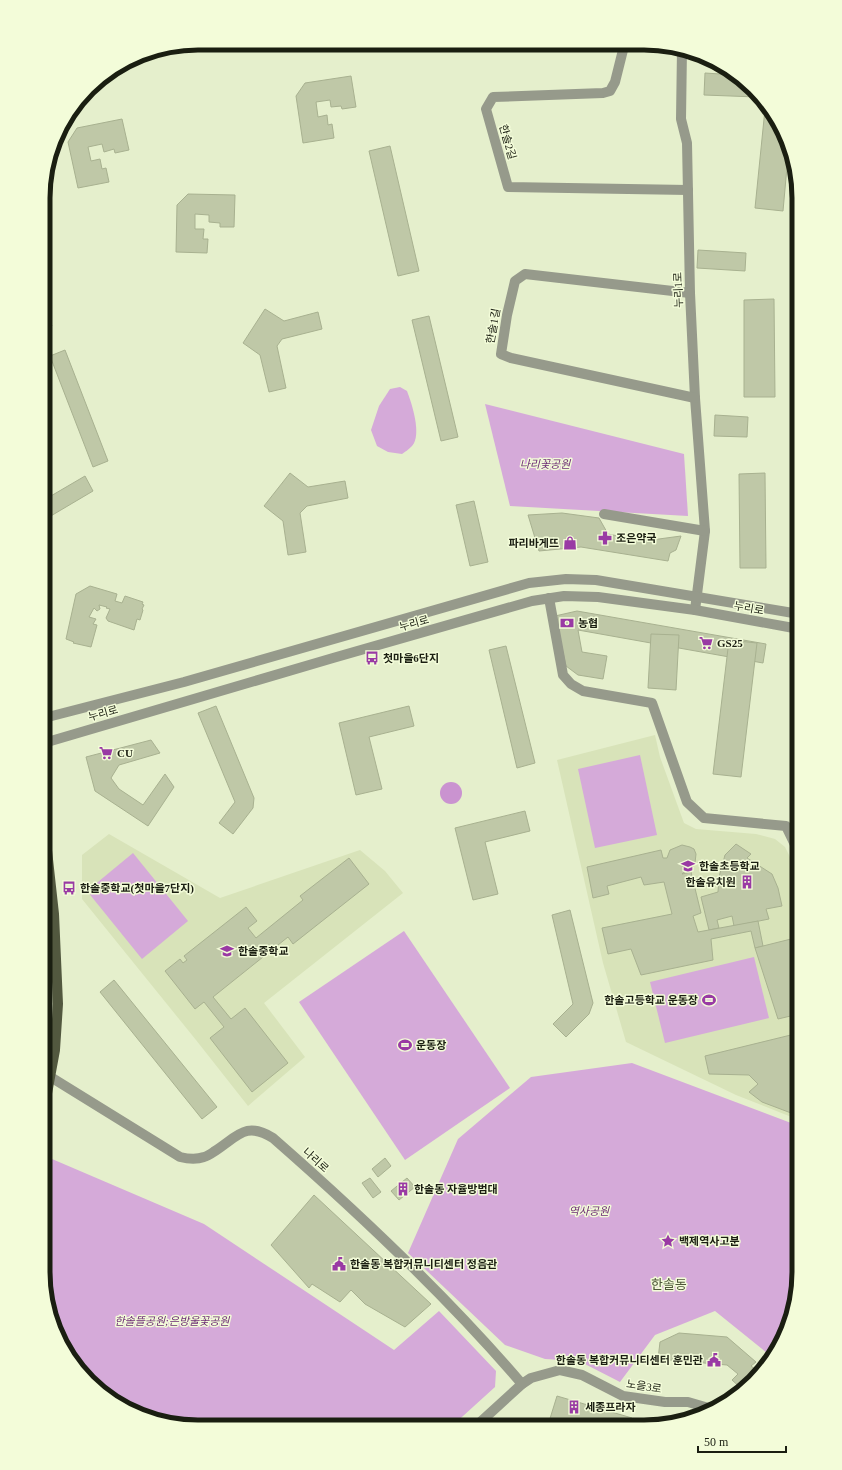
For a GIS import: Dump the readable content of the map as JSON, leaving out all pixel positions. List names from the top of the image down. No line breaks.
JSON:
{"streets":{"street":["한솔2길","누리1로","한솔1길","누리로","나리로","노을3로"]},"crossings":[["한솔2길","누리1로"],["누리1로","한솔1길"],["누리1로","누리로"],["나리로","노을3로"]],"districts":["한솔동"],"parks":["나리꽃공원","역사공원","한솔뜰공원;은방울꽃공원"],"places":{"pharmacy":["조은약국"],"shop":["파리바게뜨"],"bank":["농협"],"supermarket":["GS25","CU"],"bus stop":["첫마을6단지","한솔중학교(첫마을7단지)"],"school or university":["한솔초등학교","한솔중학교"],"building":["한솔유치원","한솔동 자율방범대","세종프라자"],"sports":["한솔고등학교 운동장","운동장"],"place":["백제역사고분"],"public building":["한솔동 복합커뮤니티센터 정음관","한솔동 복합커뮤니티센터 훈민관"]},"scale_bar":"50 m"}
